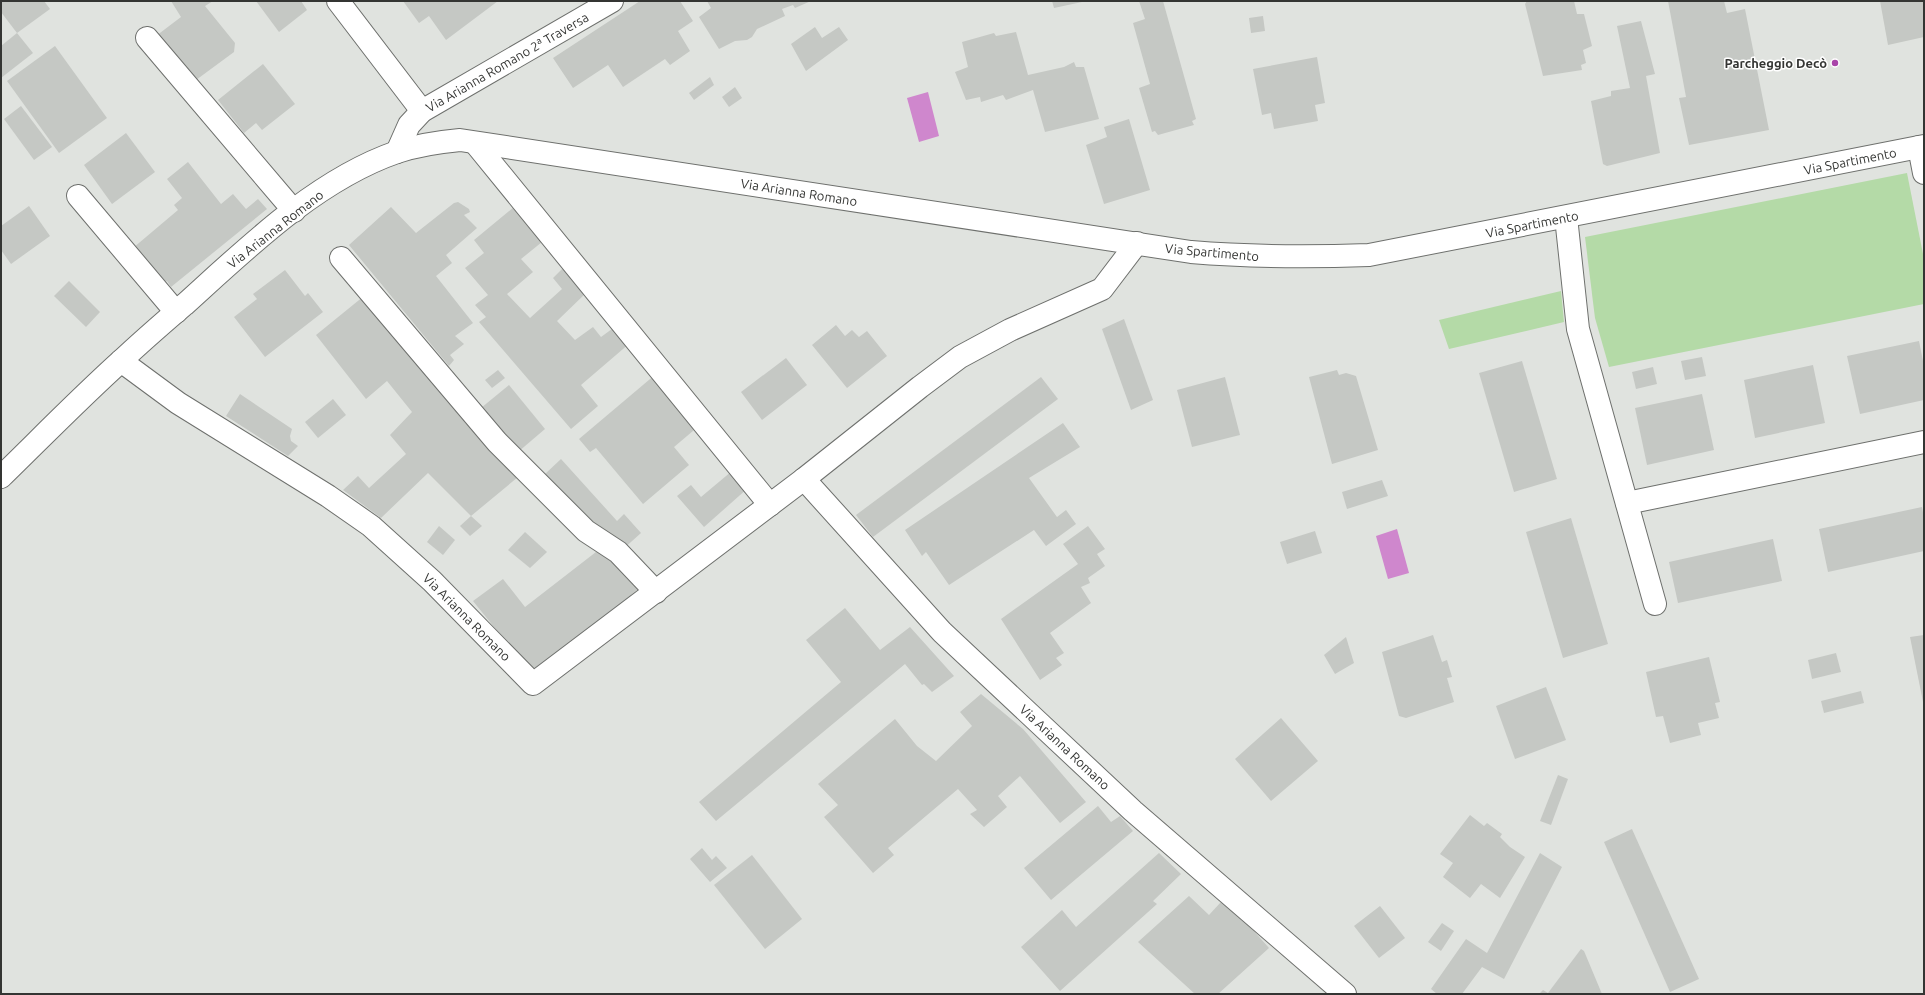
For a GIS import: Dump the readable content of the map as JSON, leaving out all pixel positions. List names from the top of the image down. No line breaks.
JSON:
{"streets":{"street":["Via Arianna Romano 2ª Traversa","Via Spartimento","Via Arianna Romano"]},"crossings":[["Via Arianna Romano 2ª Traversa","Via Arianna Romano"],["Via Spartimento","Via Arianna Romano"]],"places":["Parcheggio Decò"]}
